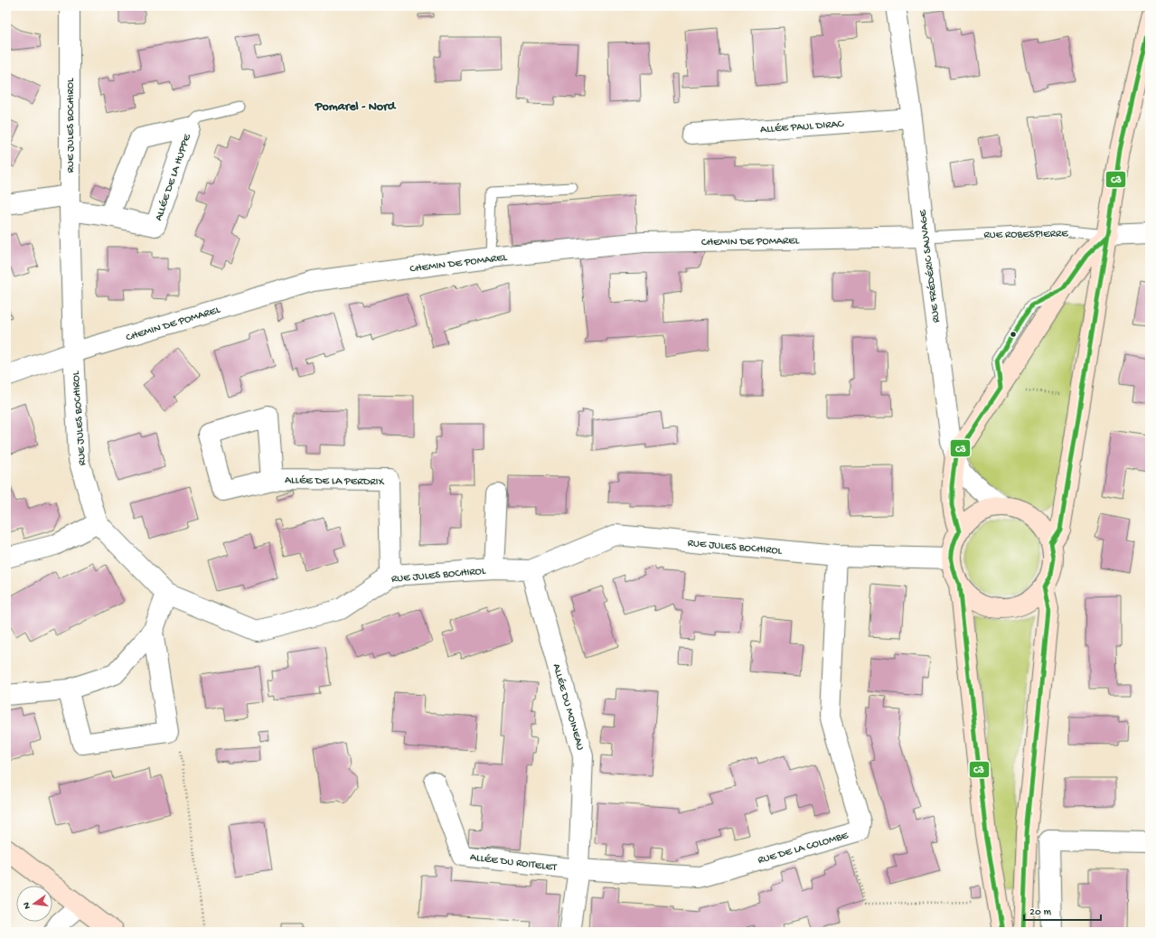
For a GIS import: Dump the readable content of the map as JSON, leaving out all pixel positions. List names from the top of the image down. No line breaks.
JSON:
{"streets":{"street":["RUE JULES BOCHIROL","ALLÉE PAUL DIRAC","ALLÉE DE LA HUPPE","RUE ROBESPIERRE","CHEMIN DE POMAREL","RUE FRÉDÉRIC SAUVAGE","ALLÉE DE LA PERDRIX","ALLÉE DU MOINEAU","RUE DE LA COLOMBE","ALLÉE DU ROITELET"]},"crossings":[["RUE JULES BOCHIROL","ALLÉE DE LA HUPPE"],["RUE JULES BOCHIROL","CHEMIN DE POMAREL"],["RUE JULES BOCHIROL","RUE FRÉDÉRIC SAUVAGE"],["RUE JULES BOCHIROL","ALLÉE DE LA PERDRIX"],["RUE JULES BOCHIROL","ALLÉE DU MOINEAU"],["RUE JULES BOCHIROL","RUE DE LA COLOMBE"],["ALLÉE PAUL DIRAC","RUE FRÉDÉRIC SAUVAGE"],["RUE ROBESPIERRE","CHEMIN DE POMAREL"],["RUE ROBESPIERRE","RUE FRÉDÉRIC SAUVAGE"],["CHEMIN DE POMAREL","RUE FRÉDÉRIC SAUVAGE"],["ALLÉE DU MOINEAU","RUE DE LA COLOMBE"],["ALLÉE DU MOINEAU","ALLÉE DU ROITELET"],["RUE DE LA COLOMBE","ALLÉE DU ROITELET"]],"districts":["Pomarel - Nord"],"lines":["transit line C3"],"scale_bar":"20 m","north":"left"}
